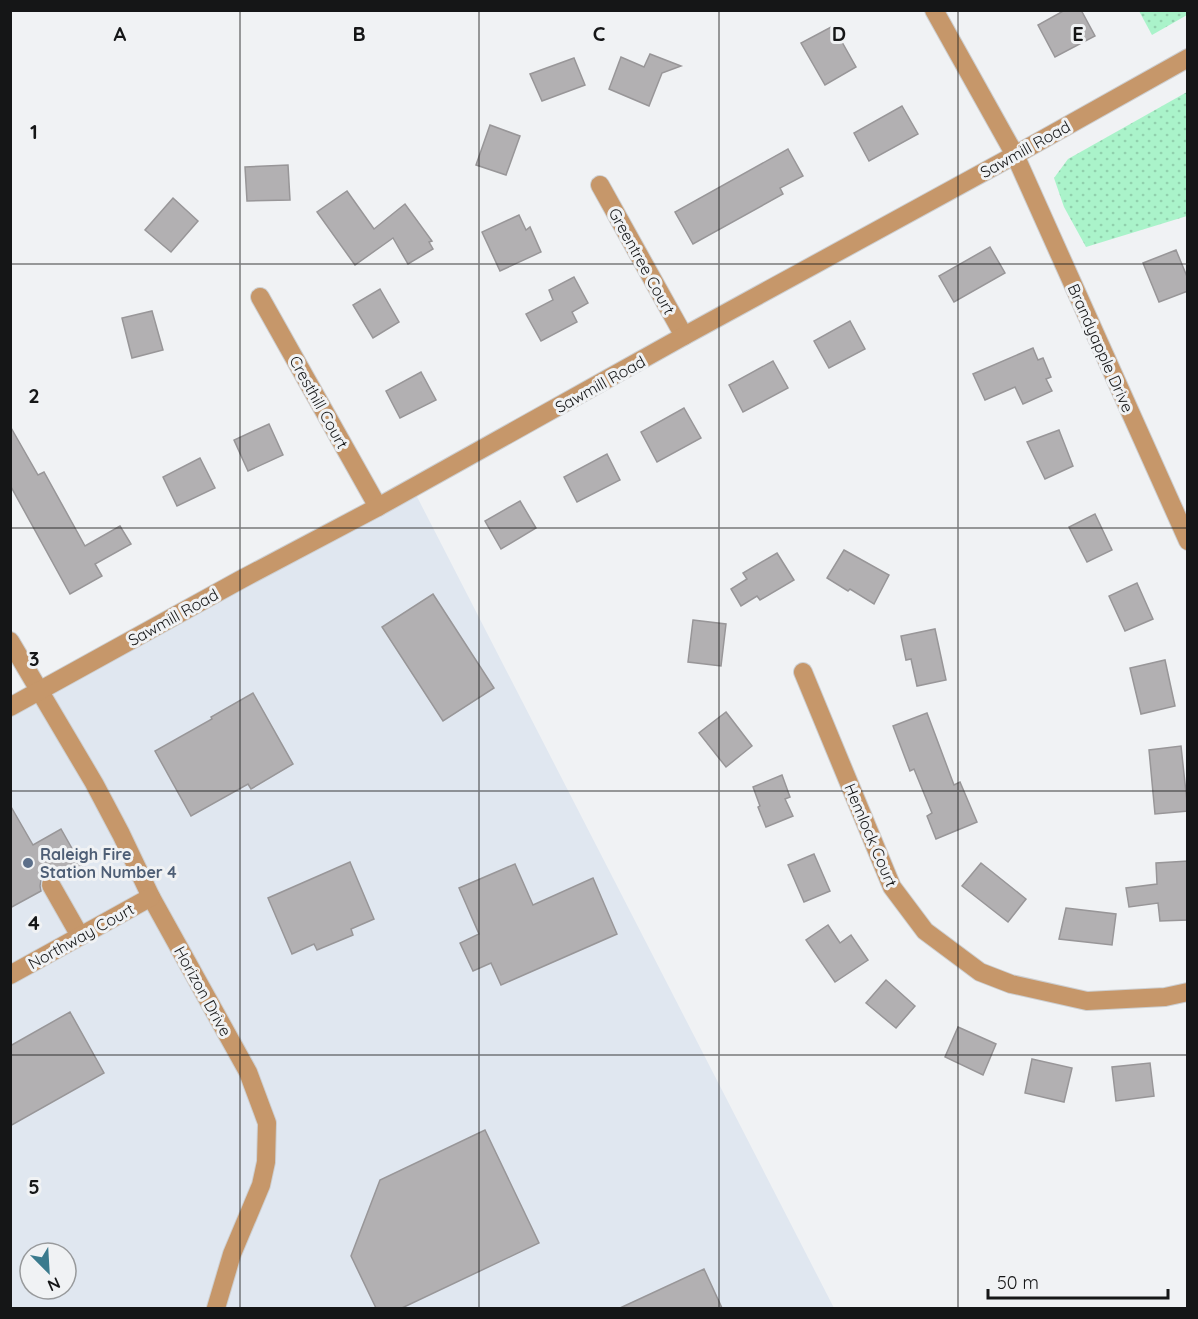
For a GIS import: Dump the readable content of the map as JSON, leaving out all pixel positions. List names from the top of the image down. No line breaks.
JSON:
{"streets":{"street":["Sawmill Road","Greentree Court","Brandyapple Drive","Cresthill Court","Hemlock Court","Northway Court","Horizon Drive"]},"crossings":[["Sawmill Road","Greentree Court"],["Sawmill Road","Brandyapple Drive"],["Sawmill Road","Cresthill Court"],["Sawmill Road","Horizon Drive"],["Northway Court","Horizon Drive"]],"places":["Raleigh Fire Station Number 4"],"scale_bar":"50 m","north":"bottom right","grid":{"columns":["A","B","C","D","E"],"rows":["1","2","3","4","5"]}}
